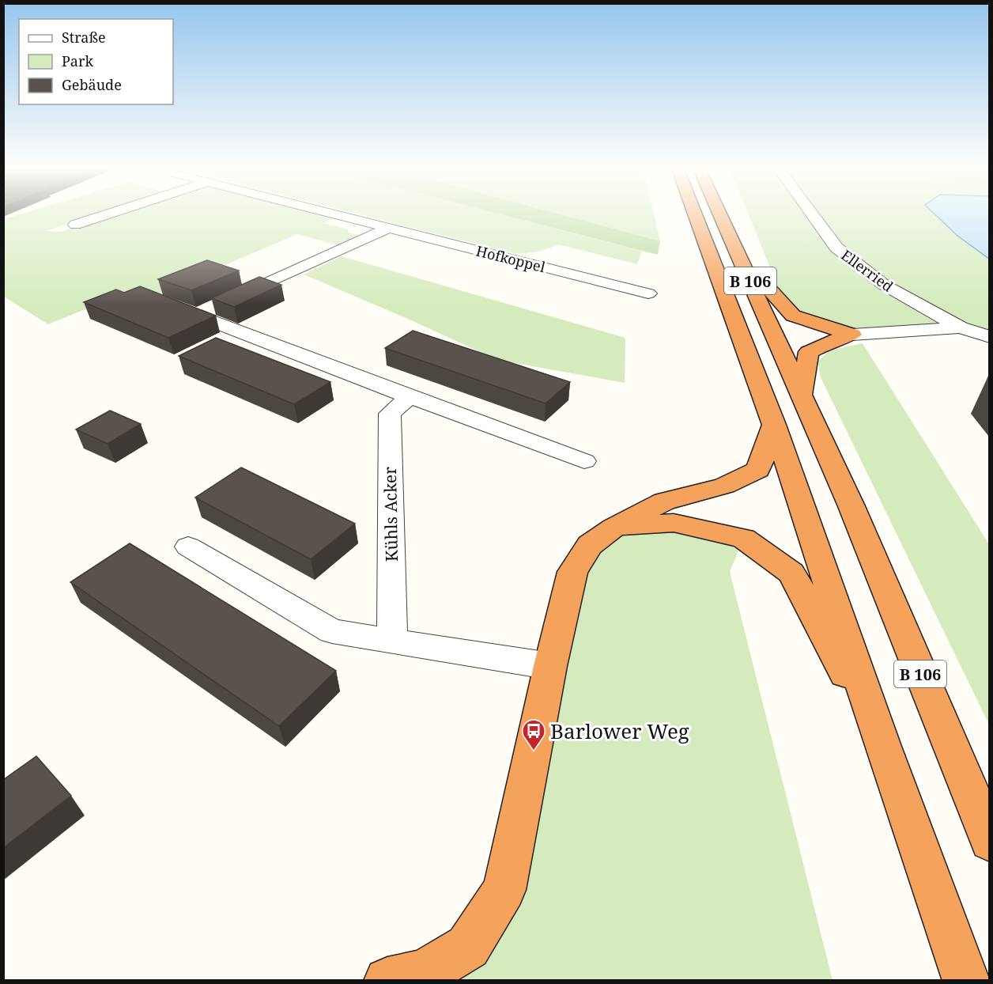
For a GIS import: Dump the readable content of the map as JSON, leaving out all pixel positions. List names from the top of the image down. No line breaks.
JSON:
{"streets":{"highway":["B 106"],"street":["Hofkoppel","Ellerried","Kühls Acker"]},"places":{"bus stop":["Barlower Weg"]},"legend":["Straße","Park","Gebäude"]}
